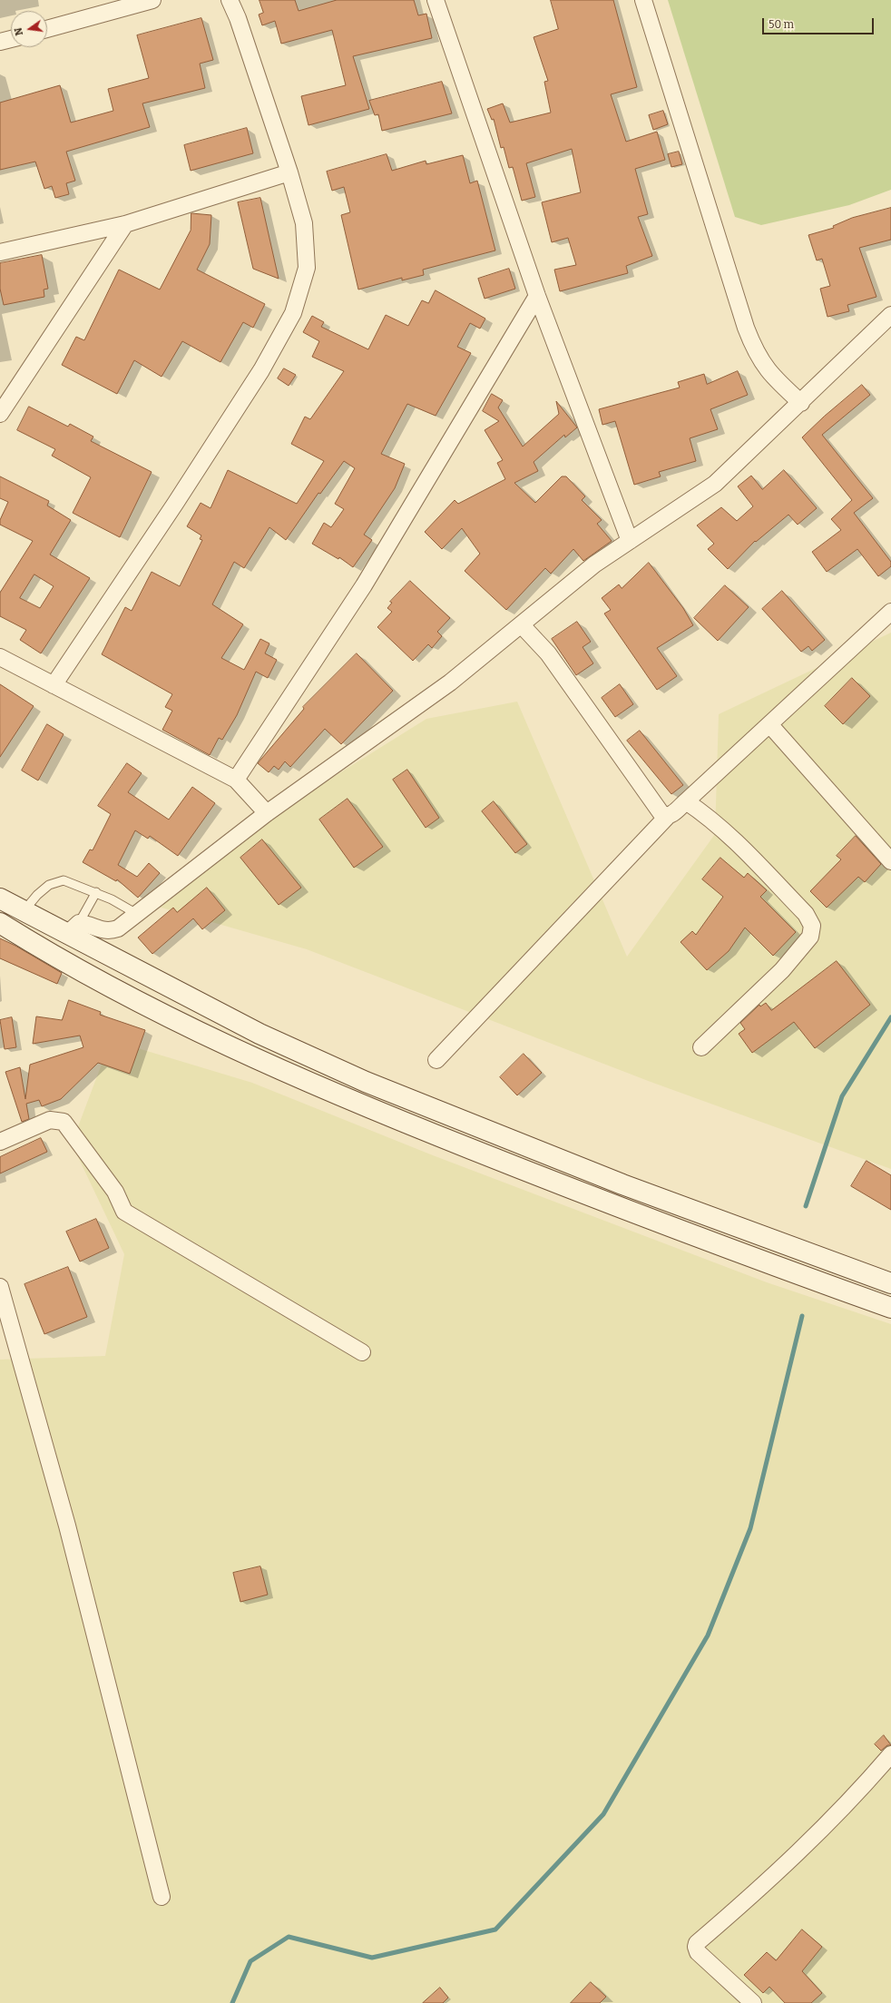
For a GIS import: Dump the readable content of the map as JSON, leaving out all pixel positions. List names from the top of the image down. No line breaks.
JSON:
{"scale_bar":"50 m","north":"left"}
